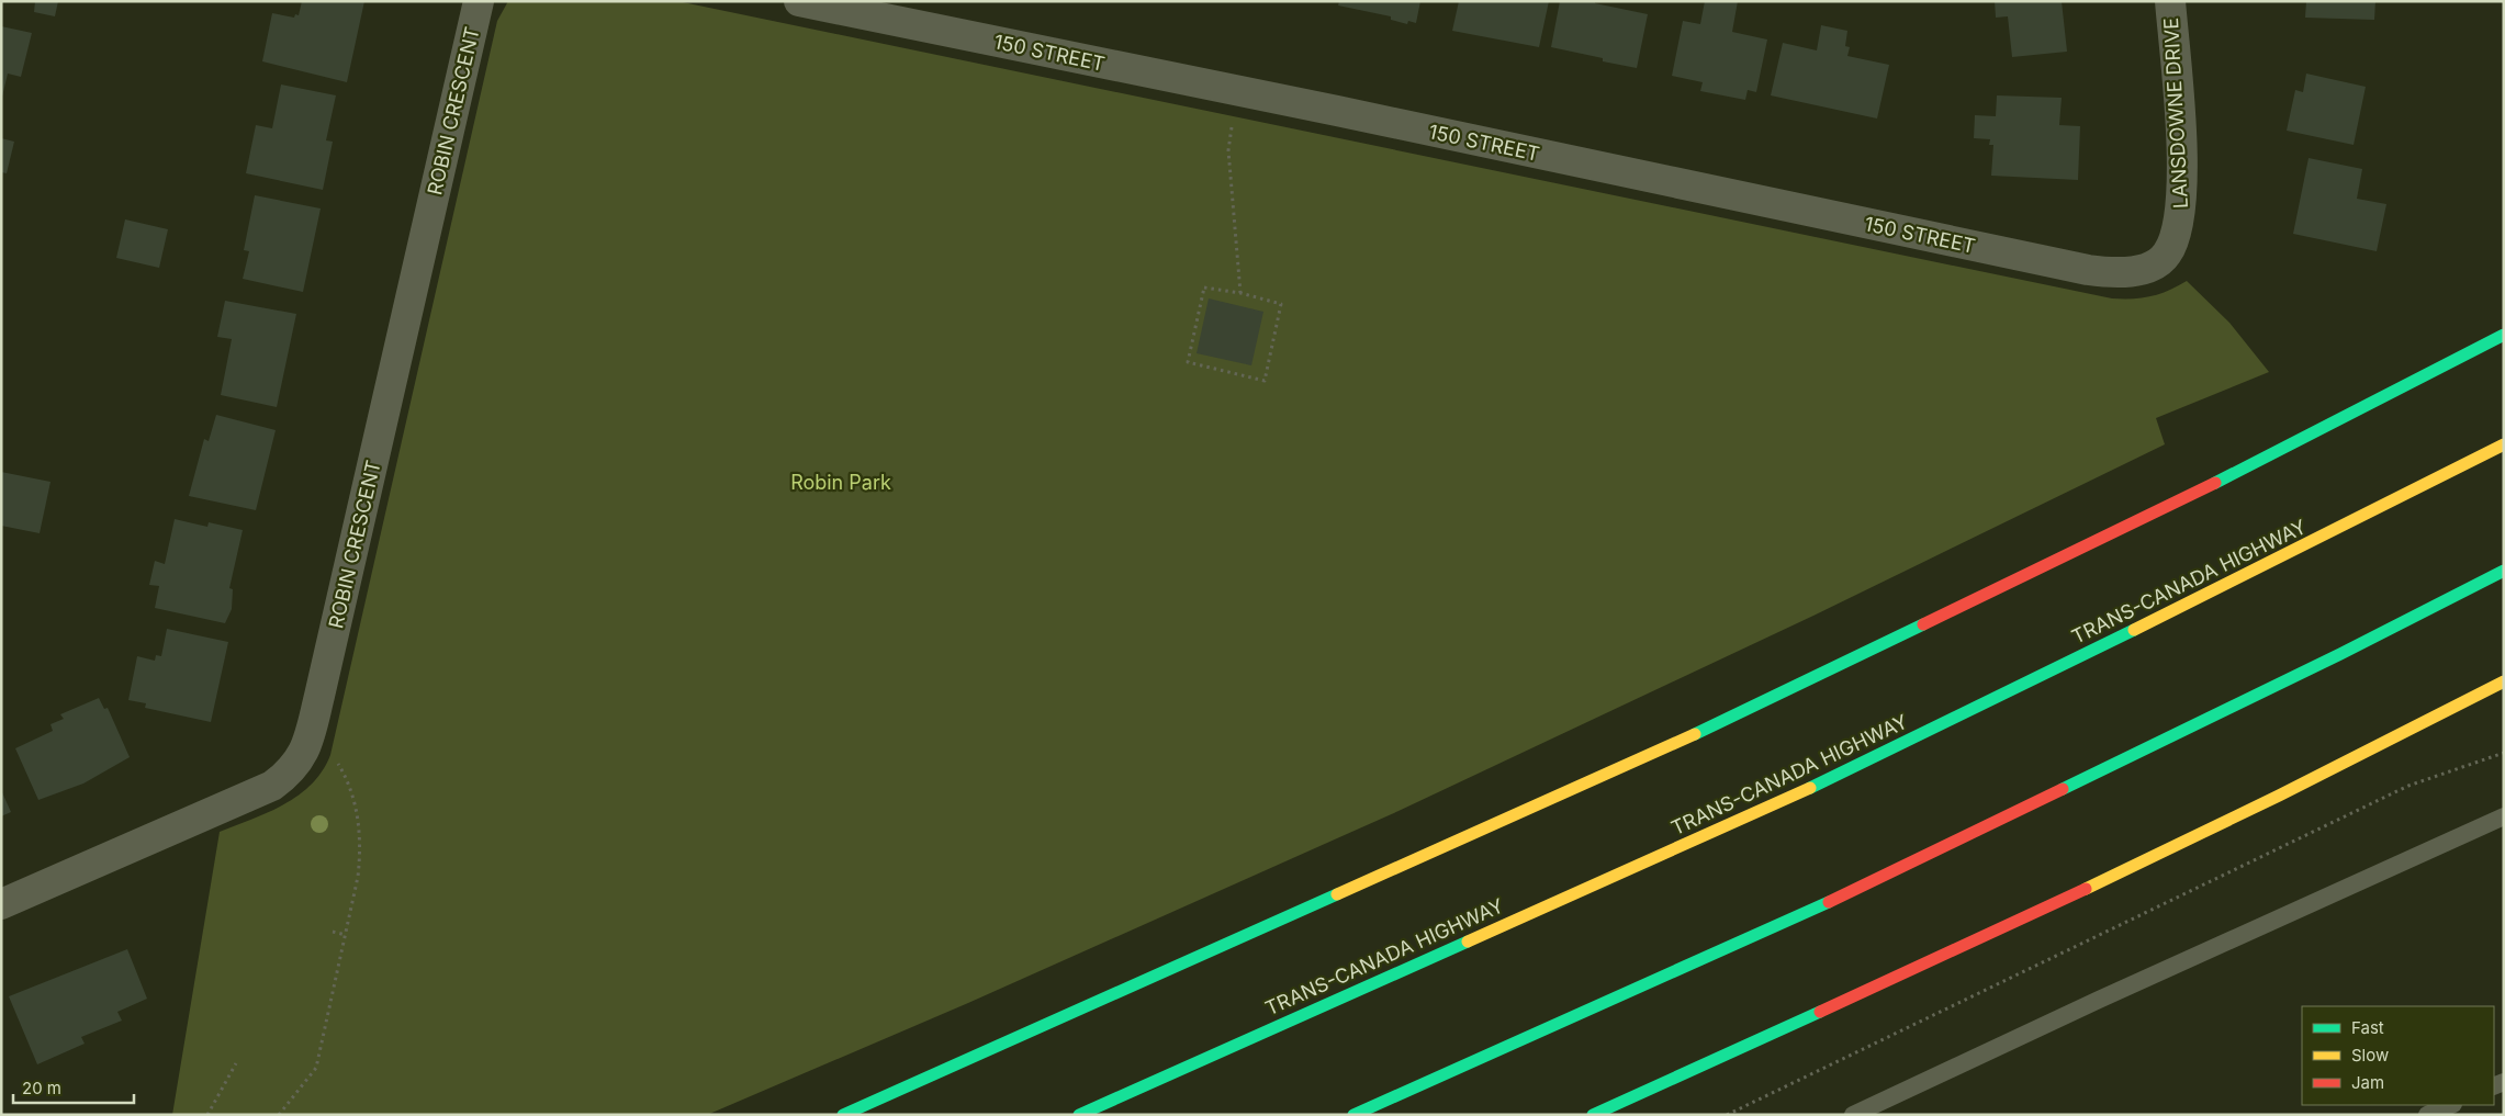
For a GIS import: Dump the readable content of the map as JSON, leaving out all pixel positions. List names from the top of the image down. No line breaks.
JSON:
{"streets":{"highway":["TRANS-CANADA HIGHWAY"],"street":["150 STREET","ROBIN CRESCENT","LANSDOWNE DRIVE"]},"crossings":[["150 STREET","LANSDOWNE DRIVE"]],"parks":["Robin Park"],"legend":["Fast","Slow","Jam"],"scale_bar":"20 m"}
